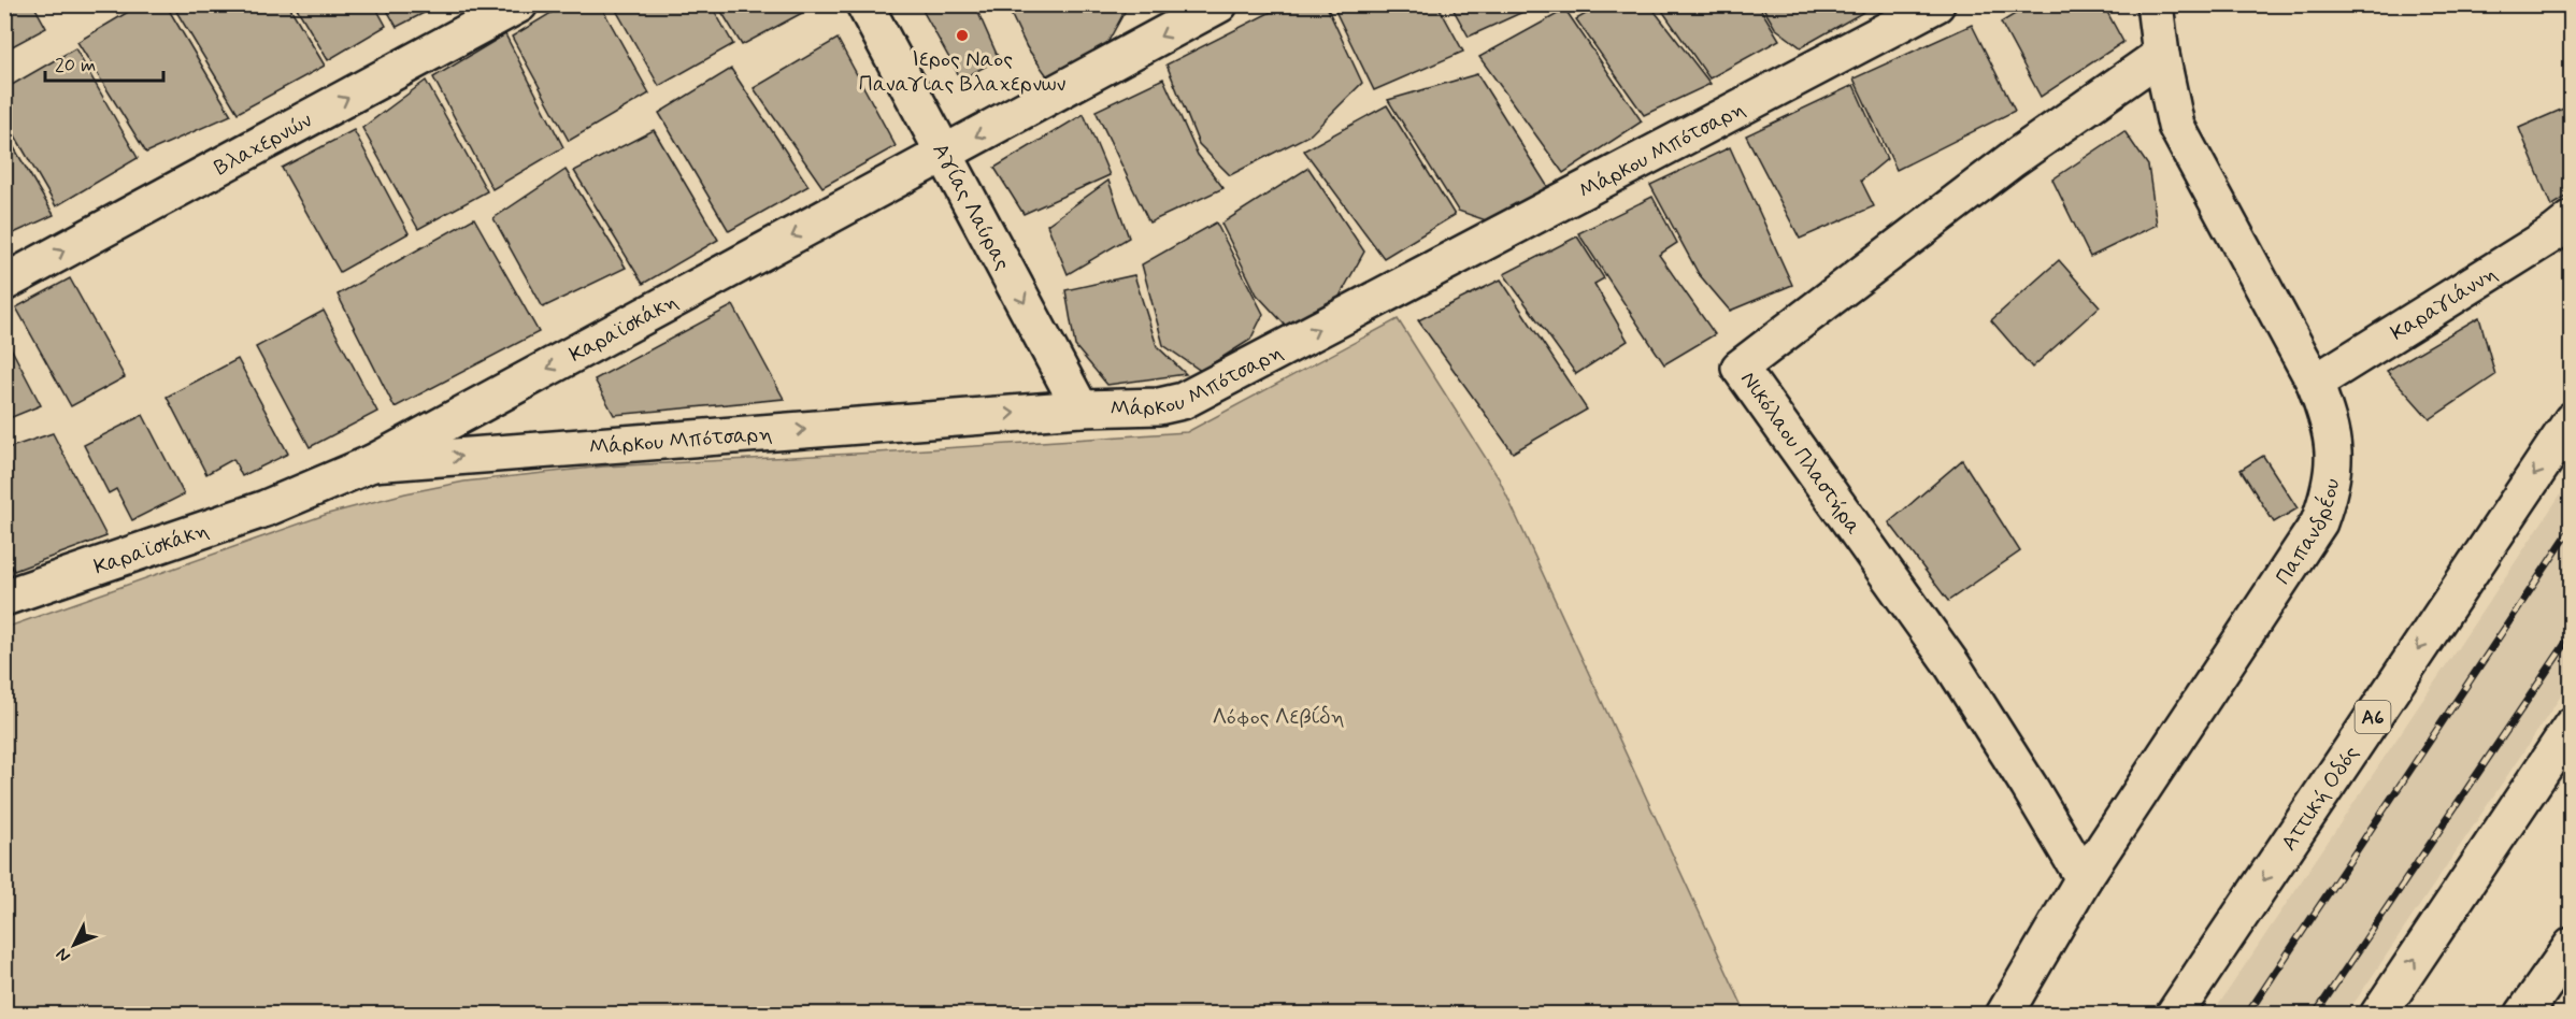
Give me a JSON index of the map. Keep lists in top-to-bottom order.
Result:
{
  "streets": {
    "main road": [
      "Βλαχερνών",
      "Μάρκου Μπότσαρη",
      "Αγίας Λαύρας",
      "Καραγιάννη",
      "Καραϊσκάκη",
      "Νικόλαου Πλαστήρα",
      "Παπανδρέου",
      "Α6",
      "Αττική Οδός"
    ]
  },
  "crossings": [
    ["Μάρκου Μπότσαρη", "Αγίας Λαύρας"],
    ["Μάρκου Μπότσαρη", "Καραϊσκάκη"],
    ["Αγίας Λαύρας", "Καραϊσκάκη"],
    ["Καραγιάννη", "Παπανδρέου"],
    ["Νικόλαου Πλαστήρα", "Παπανδρέου"]
  ],
  "one_way": [
    "Βλαχερνών",
    "Μάρκου Μπότσαρη",
    "Αγίας Λαύρας",
    "Καραϊσκάκη"
  ],
  "parks": ["Λόφος Λεβίδη"],
  "places": ["Ιερος Ναος Παναγιας Βλαχερνων"],
  "scale_bar": "20 m",
  "north": "bottom left"
}
